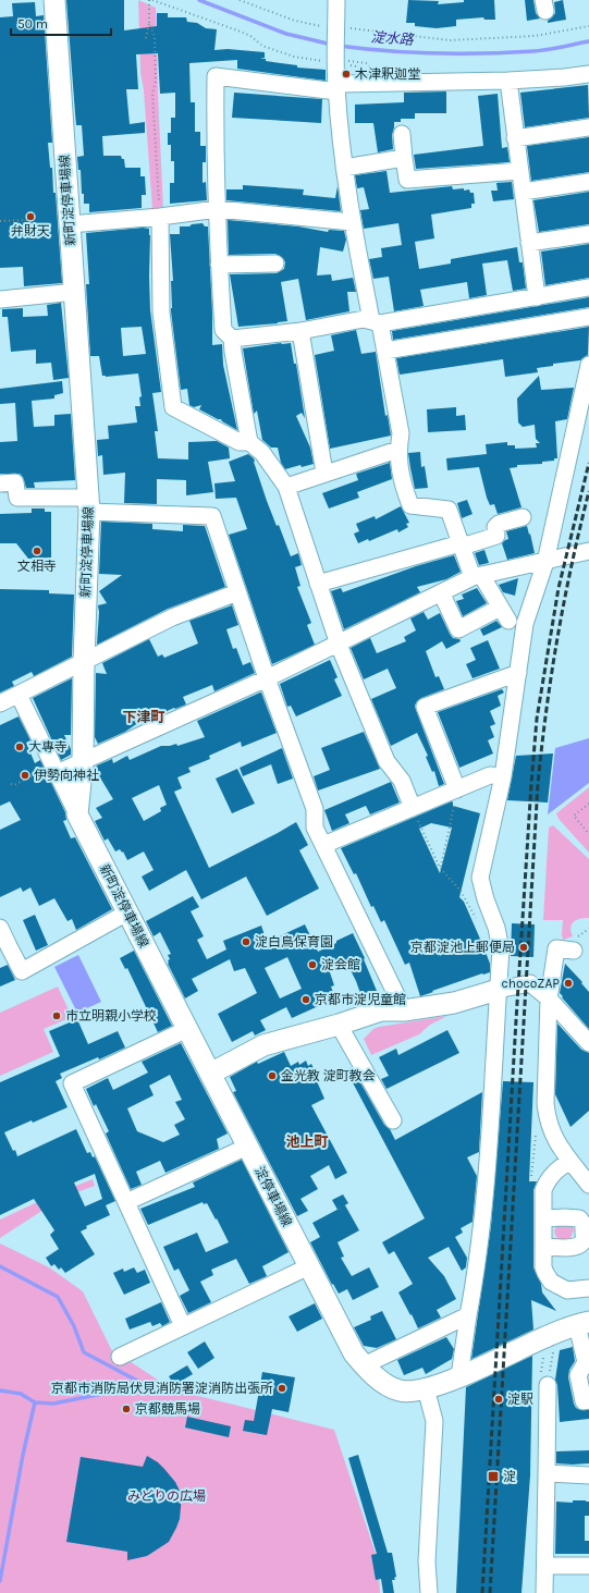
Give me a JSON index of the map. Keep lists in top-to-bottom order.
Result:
{
  "streets": {
    "main road": ["新町淀停車場線", "淀停車場線"]
  },
  "crossings": [
    ["新町淀停車場線", "淀停車場線"]
  ],
  "districts": ["下津町", "池上町"],
  "water": ["淀水路"],
  "parks": ["みどりの広場"],
  "places": {
    "other": [
      "木津釈迦堂",
      "弁財天",
      "文相寺",
      "大專寺",
      "伊勢向神社",
      "淀白鳥保育園",
      "京都淀池上郵便局",
      "淀会館",
      "chocoZAP",
      "京都市淀児童館",
      "市立明親小学校",
      "金光教 淀町教会",
      "京都市消防局伏見消防署淀消防出張所",
      "淀駅",
      "京都競馬場"
    ],
    "transit": ["淀"]
  },
  "scale_bar": "50 m"
}
